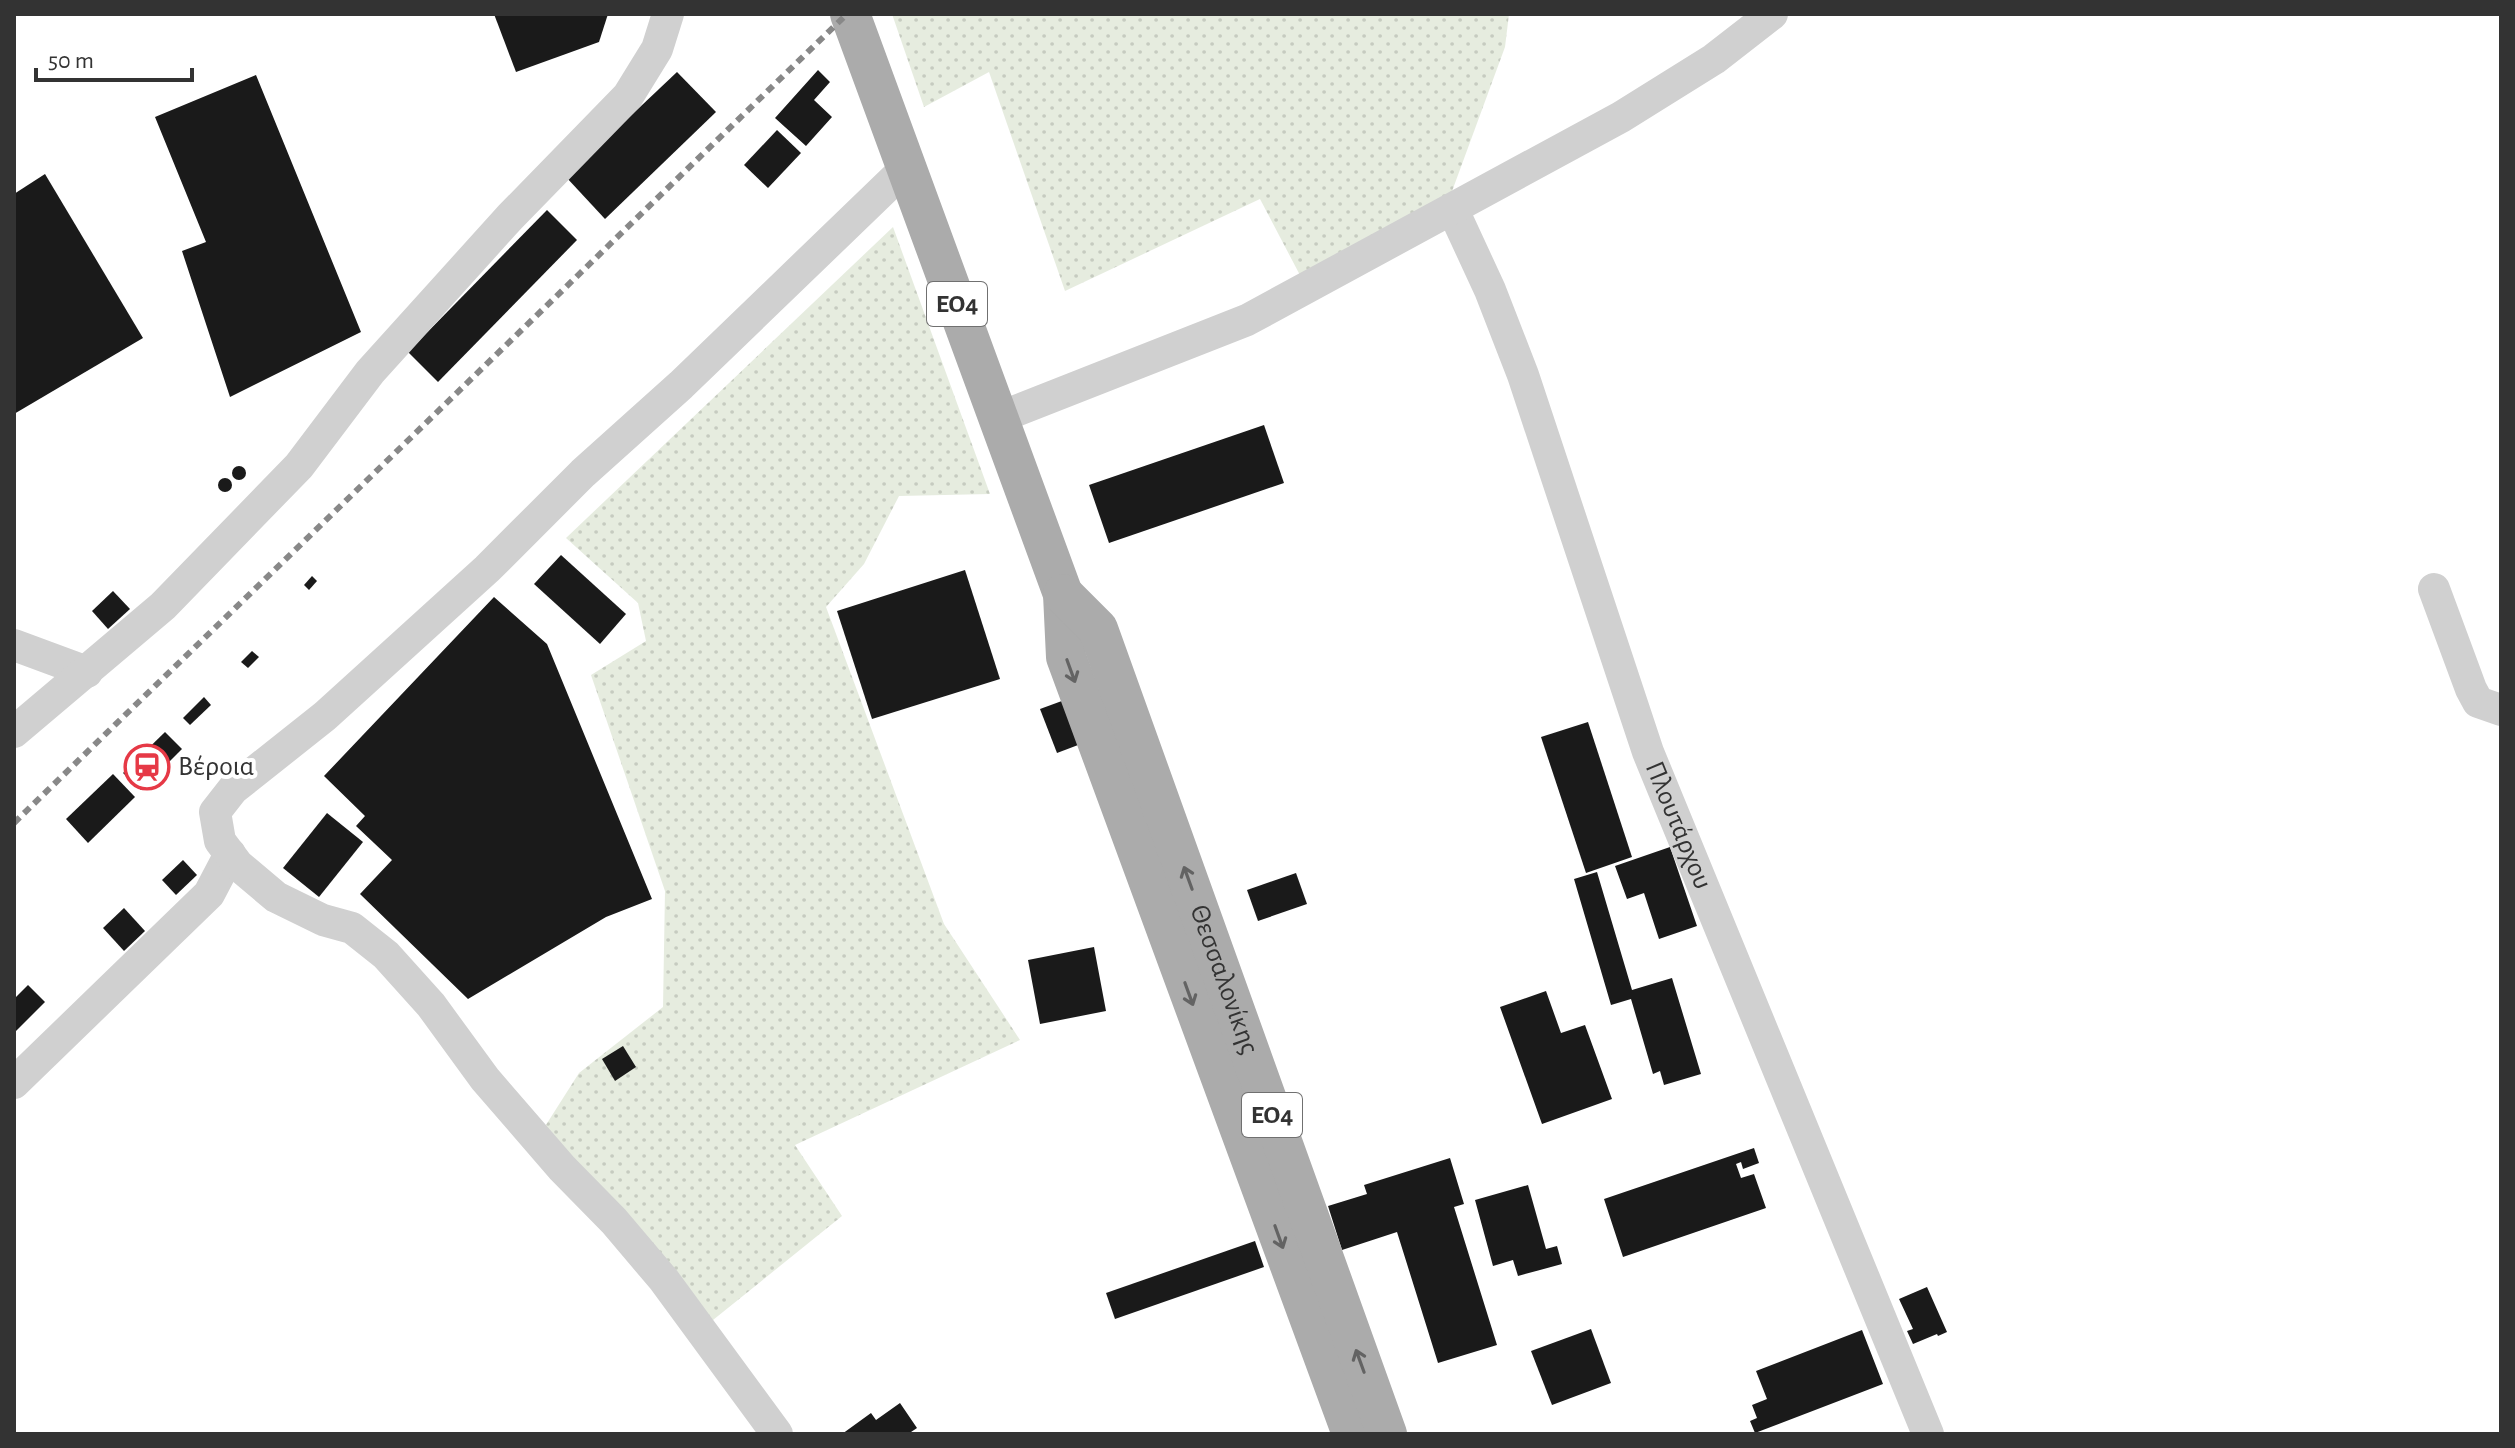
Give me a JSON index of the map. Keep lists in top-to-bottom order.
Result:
{
  "streets": {
    "main road": ["ΕΟ4", "Θεσσαλονίκης"],
    "street": ["Πλουτάρχου"]
  },
  "crossings": [
    ["ΕΟ4", "Θεσσαλονίκης"]
  ],
  "places": {
    "station": ["Βέροια"]
  },
  "scale_bar": "50 m"
}
